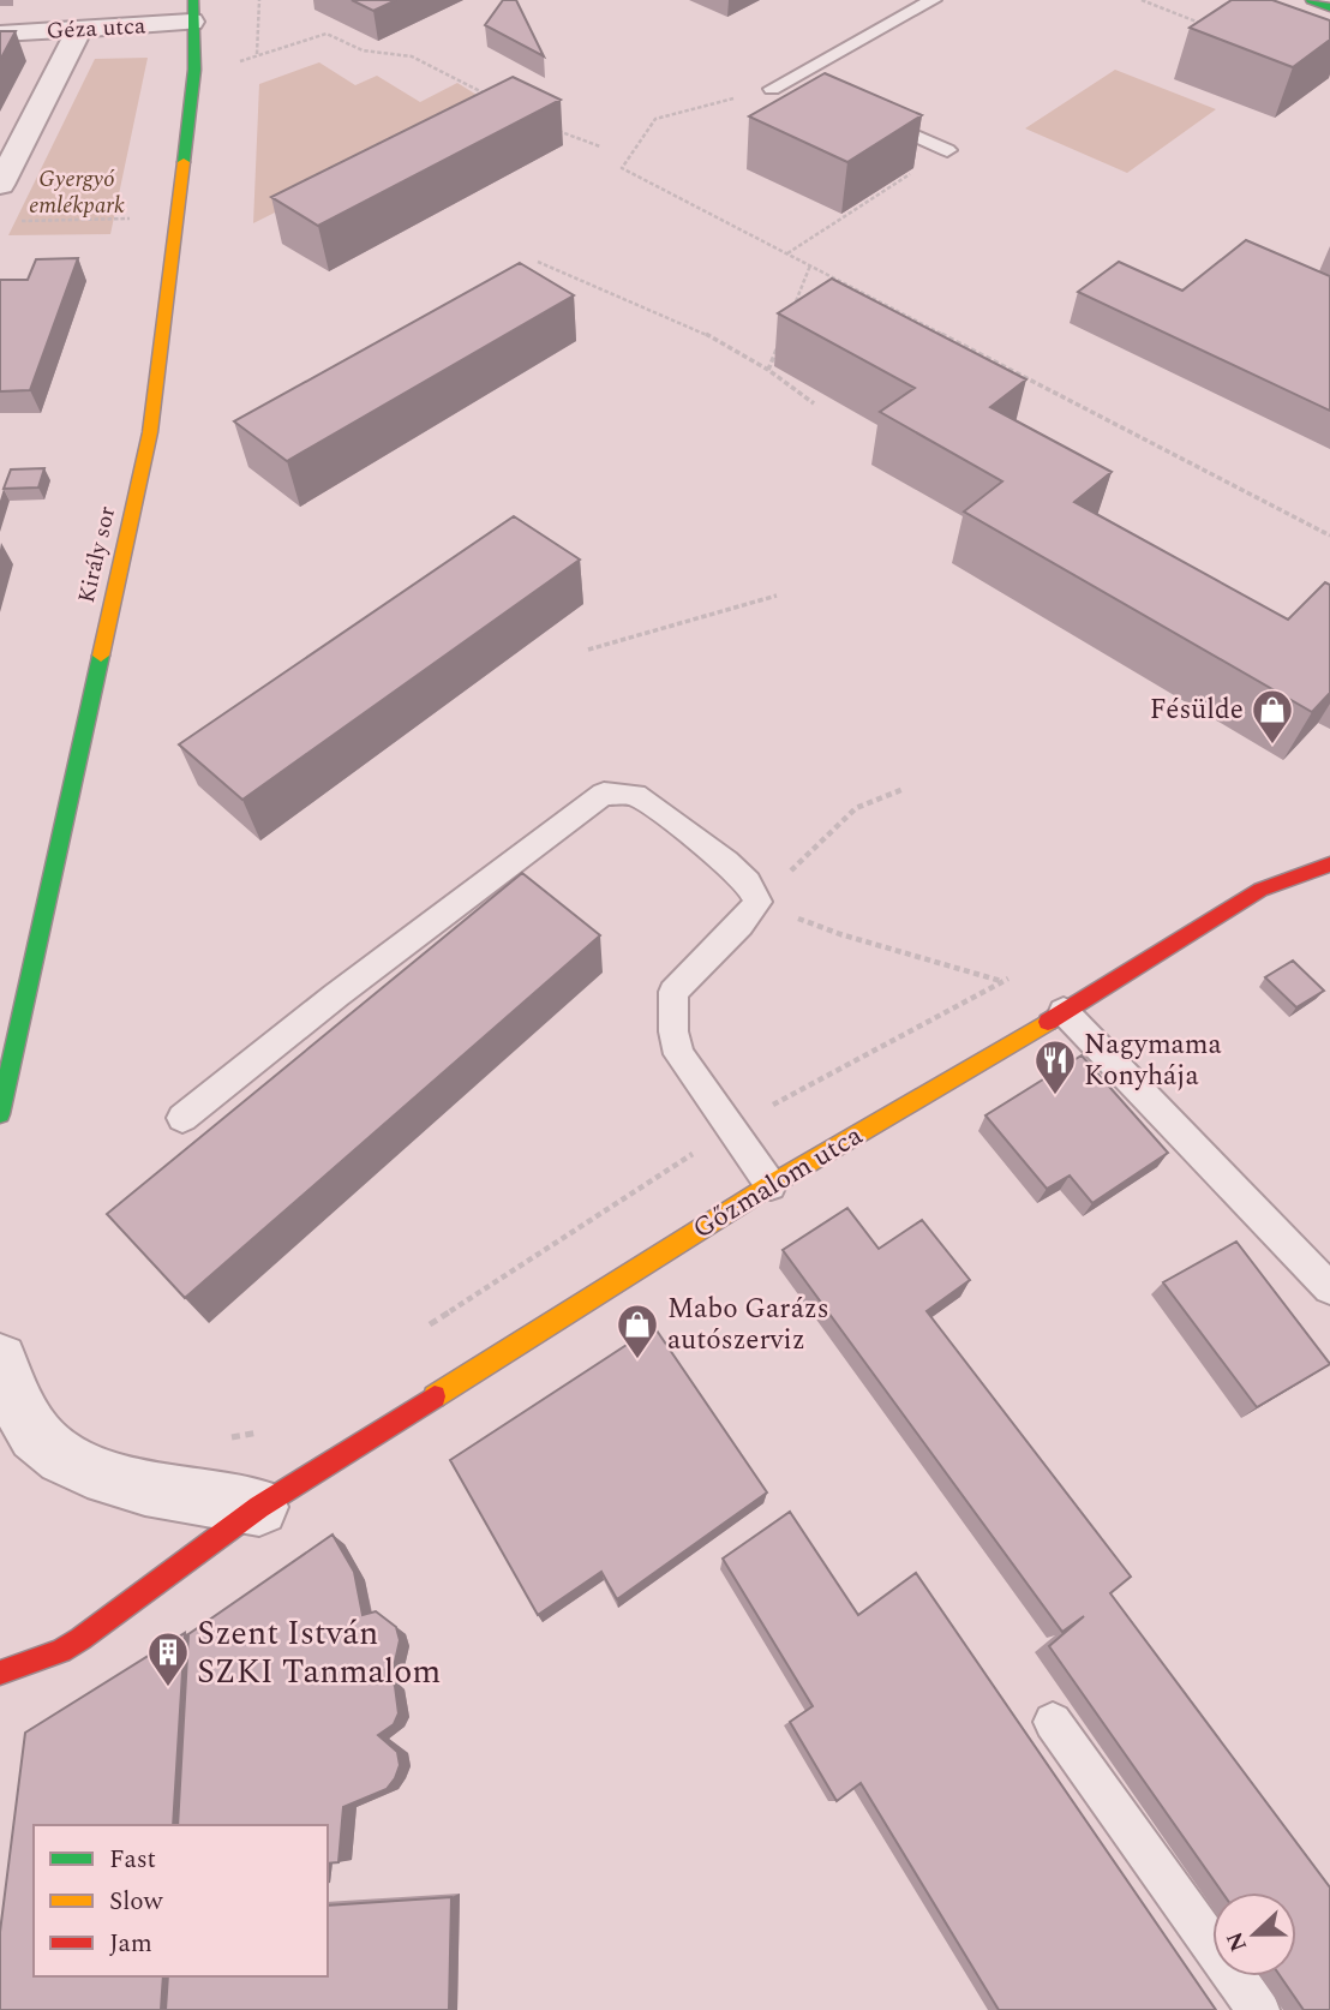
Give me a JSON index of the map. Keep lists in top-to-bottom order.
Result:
{
  "streets": {
    "street": ["Géza utca", "Király sor", "Gőzmalom utca"]
  },
  "crossings": [
    ["Géza utca", "Király sor"]
  ],
  "parks": ["Gyergyó emlékpark"],
  "places": {
    "shop": ["Fésülde", "Mabo Garázs autószerviz"],
    "restaurant": ["Nagymama Konyhája"],
    "building": ["Szent István SZKI Tanmalom"]
  },
  "legend": ["Fast", "Slow", "Jam"],
  "north": "left"
}
